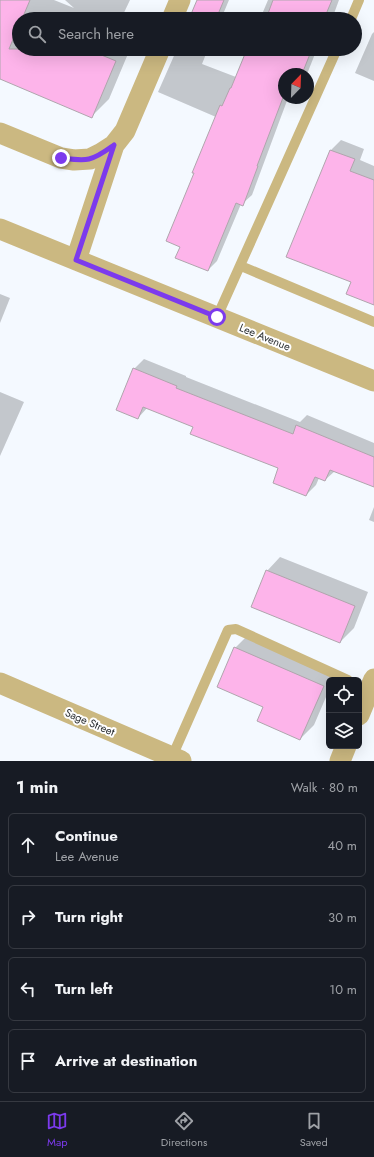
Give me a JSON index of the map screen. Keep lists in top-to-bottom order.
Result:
{
  "streets": {
    "street": ["Lee Avenue", "Sage Street"]
  },
  "north": "top right",
  "page": {
    "search": "Search here",
    "heading": ["1 min", "Walk · 80 m"],
    "list": [
      ["Continue", "Lee Avenue", "40 m"],
      ["Turn right", "30 m"],
      ["Turn left", "10 m"],
      "Arrive at destination"
    ],
    "nav": ["Map", "Directions", "Saved"]
  }
}
